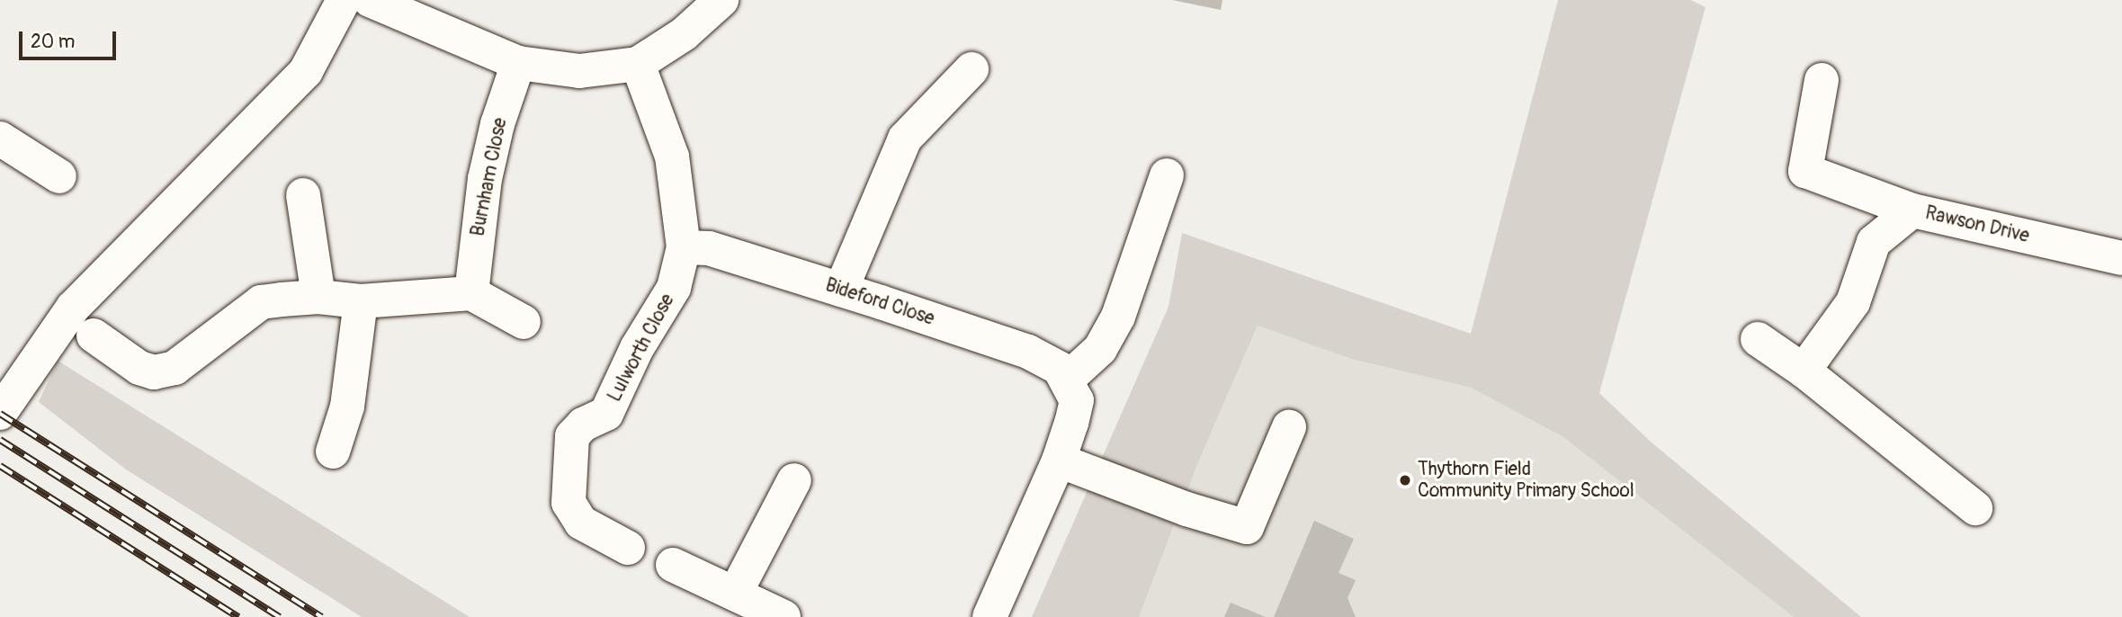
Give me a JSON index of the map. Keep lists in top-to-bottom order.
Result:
{
  "streets": {
    "street": [
      "Burnham Close",
      "Rawson Drive",
      "Bideford Close",
      "Lulworth Close"
    ]
  },
  "crossings": [
    ["Bideford Close", "Lulworth Close"]
  ],
  "places": ["Thythorn Field Community Primary School"],
  "scale_bar": "20 m"
}
